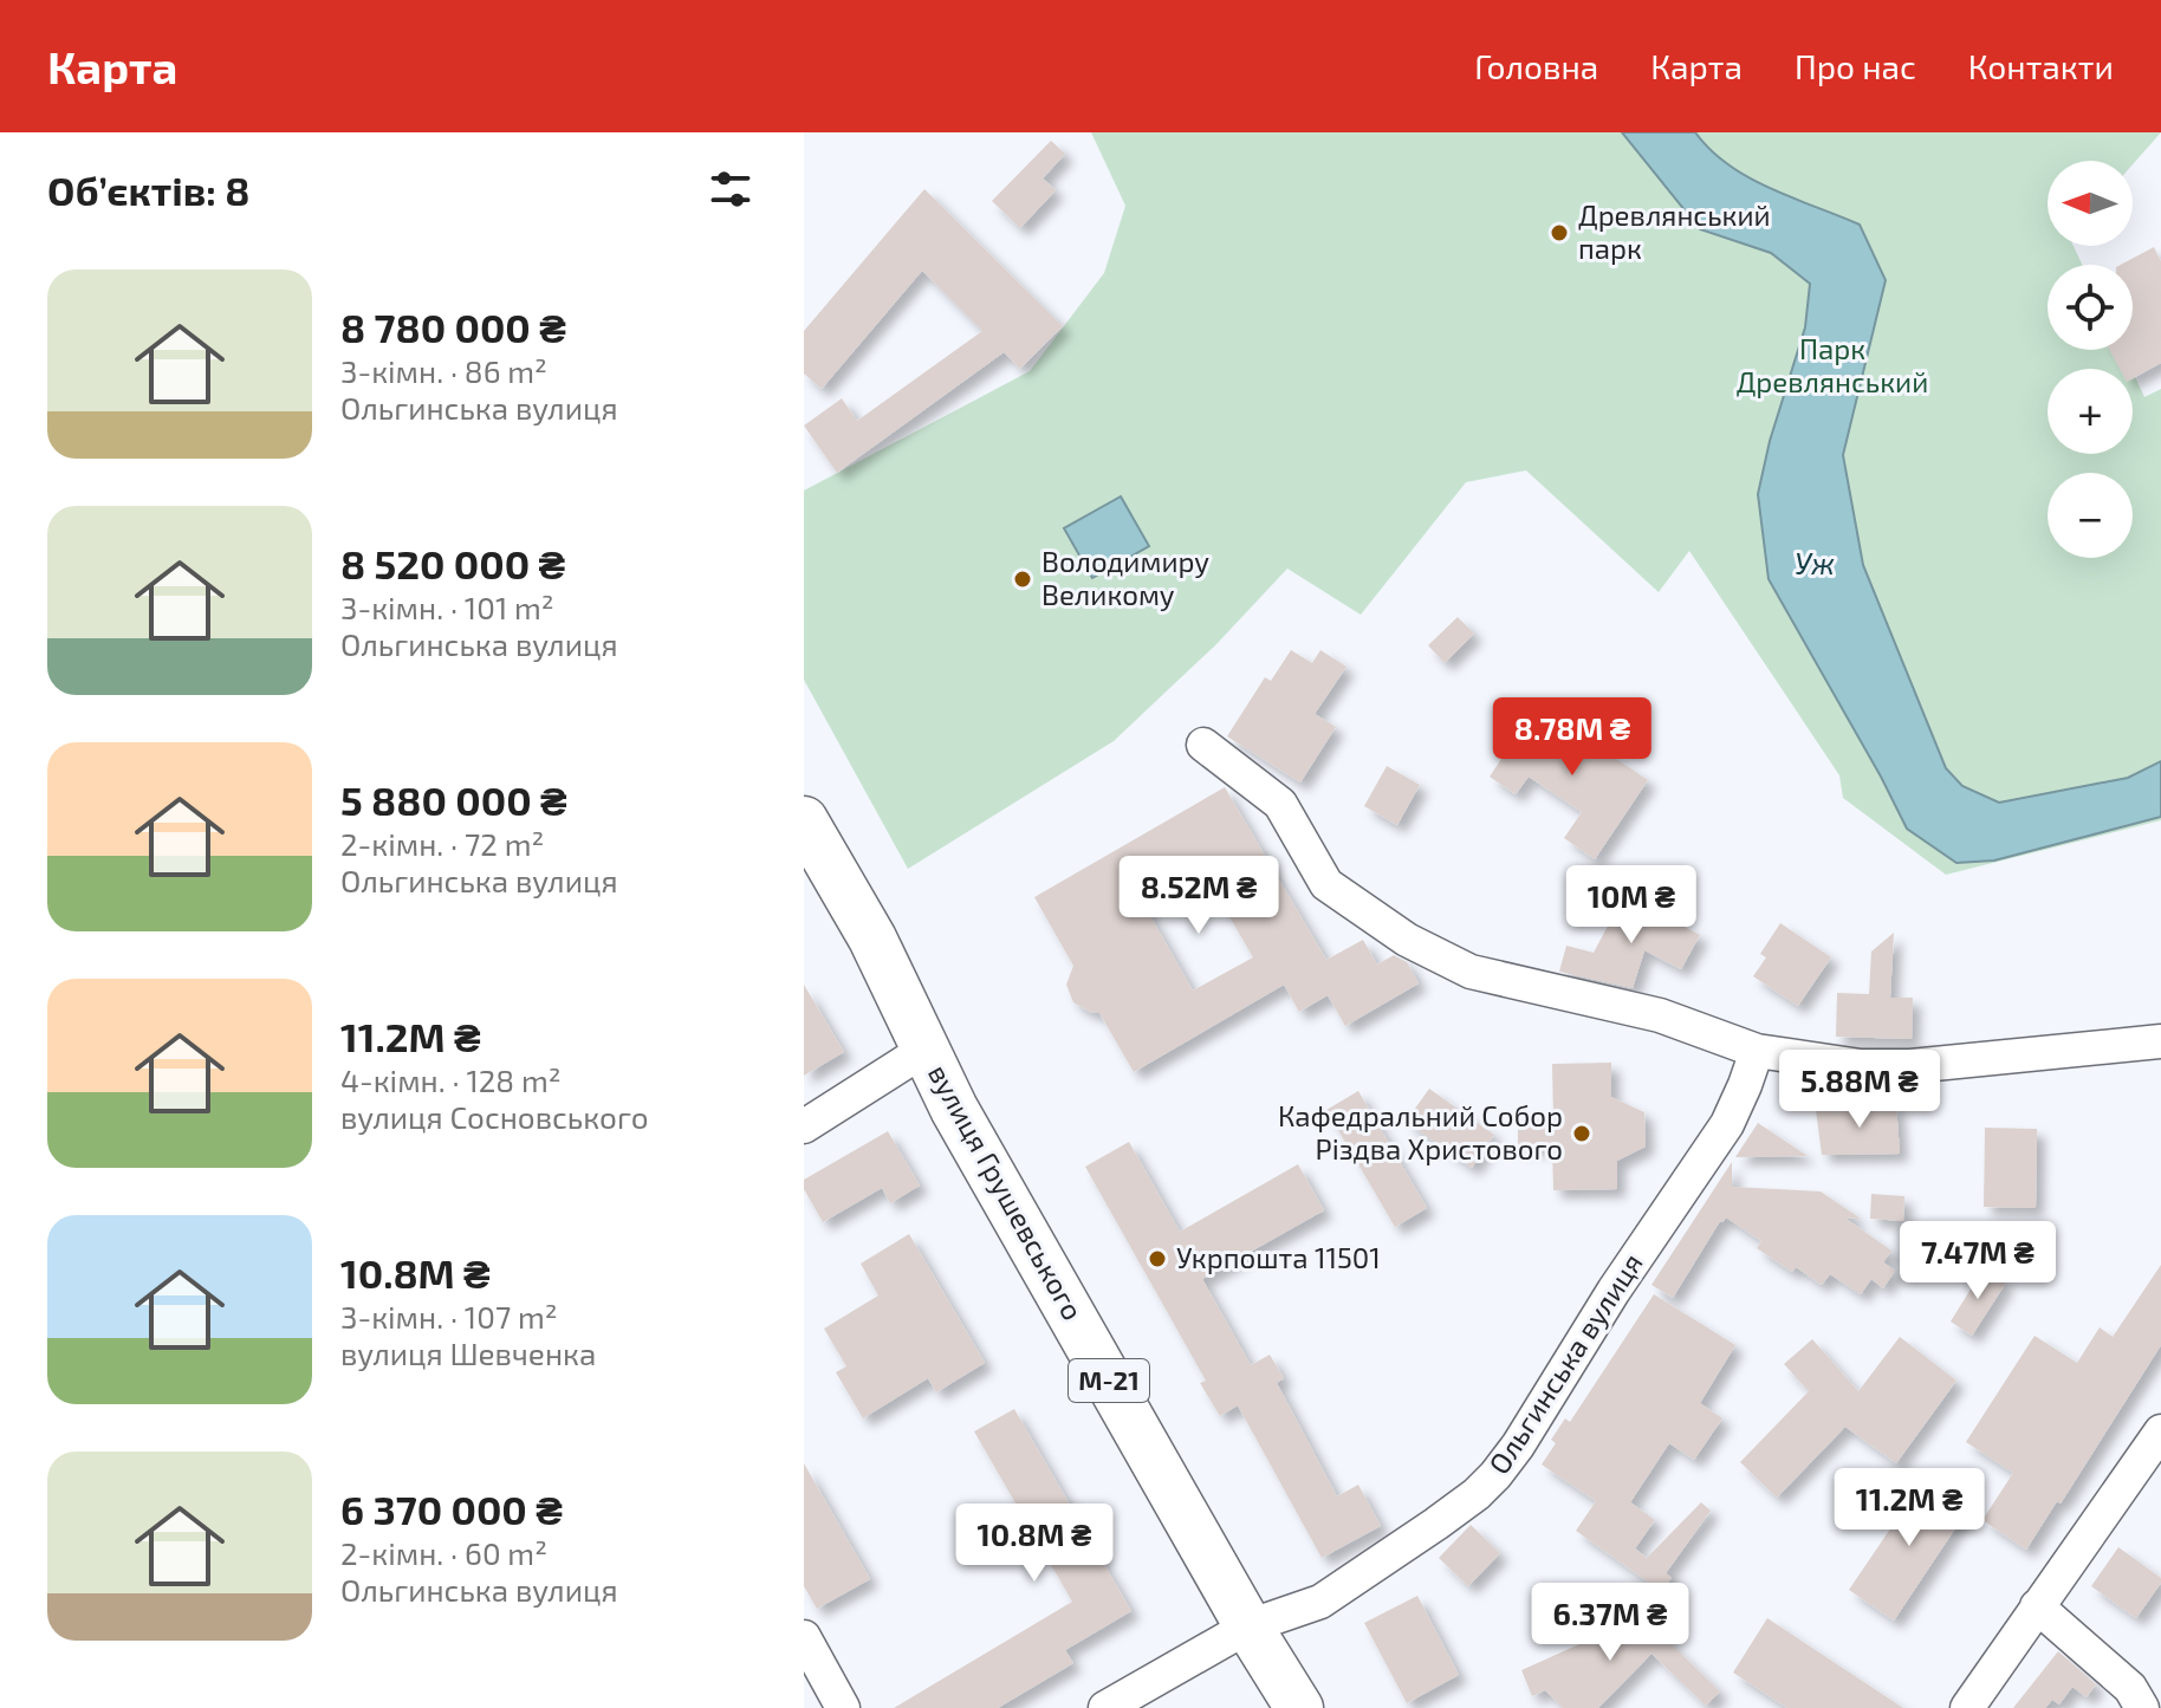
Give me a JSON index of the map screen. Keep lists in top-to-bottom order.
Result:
{
  "streets": {
    "highway": ["вулиця Грушевського", "М-21"],
    "street": ["Ольгинська вулиця"]
  },
  "crossings": [
    ["вулиця Грушевського", "Ольгинська вулиця"]
  ],
  "water": ["Уж"],
  "parks": ["Парк Древлянський"],
  "places": [
    "Древлянський парк",
    "Володимиру Великому",
    "Кафедральний Собор Різдва Христового",
    "Укрпошта 11501"
  ],
  "north": "left",
  "page": {
    "header": "Карта",
    "nav": [
      "Головна",
      "Карта",
      "Про нас",
      "Контакти"
    ],
    "heading": "Об’єктів: 8",
    "map_buttons": ["+", "−"],
    "list": [
      {
        "name": "8 780 000 ₴",
        "note": "3-кімн. · 86 m² · Ольгинська вулиця"
      },
      {
        "name": "8 520 000 ₴",
        "note": "3-кімн. · 101 m² · Ольгинська вулиця"
      },
      {
        "name": "5 880 000 ₴",
        "note": "2-кімн. · 72 m² · Ольгинська вулиця"
      },
      {
        "name": "11.2M ₴",
        "note": "4-кімн. · 128 m² · вулиця Сосновського"
      },
      {
        "name": "10.8M ₴",
        "note": "3-кімн. · 107 m² · вулиця Шевченка"
      },
      {
        "name": "6 370 000 ₴",
        "note": "2-кімн. · 60 m² · Ольгинська вулиця"
      }
    ],
    "price": [
      "8.78M ₴",
      "8.52M ₴",
      "10M ₴",
      "5.88M ₴",
      "7.47M ₴",
      "11.2M ₴",
      "10.8M ₴",
      "6.37M ₴"
    ]
  }
}
